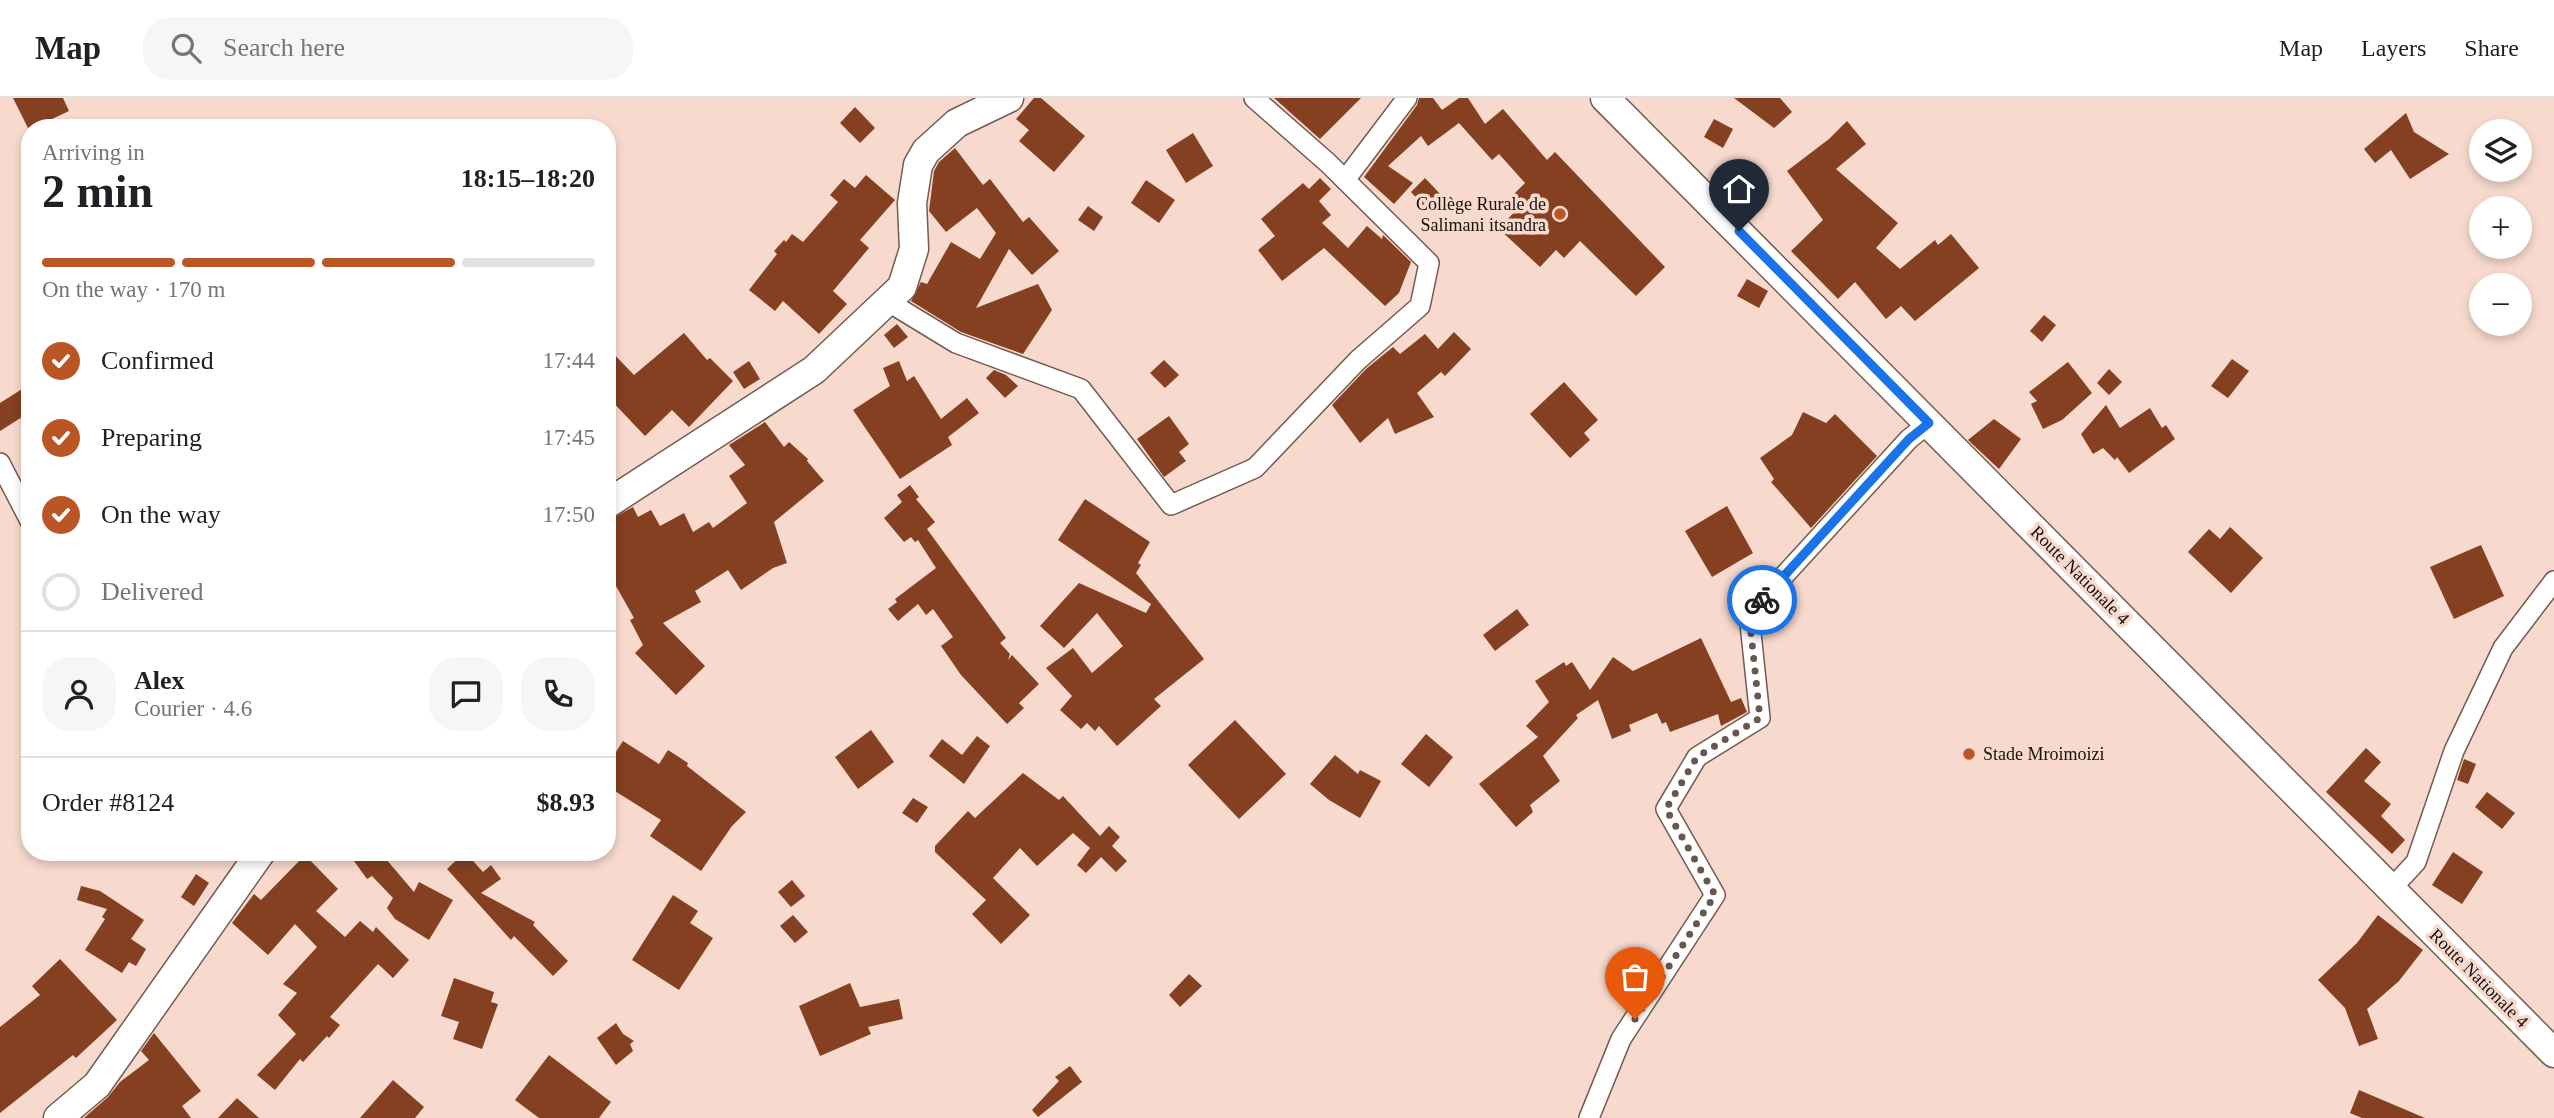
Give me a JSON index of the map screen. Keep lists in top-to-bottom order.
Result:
{
  "streets": {
    "main road": ["Route Nationale 4"]
  },
  "places": ["Collège Rurale de Salimani itsandra", "Stade Mroimoizi"],
  "page": {
    "header": "Map",
    "search": "Search here",
    "nav": ["Map", "Layers", "Share"],
    "map_buttons": ["+", "−"],
    "heading": ["2 min", "Arriving in", "18:15–18:20"],
    "panel": [
      "Alex",
      "Courier · 4.6",
      "Order #8124",
      "$8.93"
    ],
    "bar": "On the way · 170 m",
    "list": [
      ["Confirmed", "17:44"],
      ["Preparing", "17:45"],
      ["On the way", "17:50"],
      "Delivered"
    ]
  }
}
